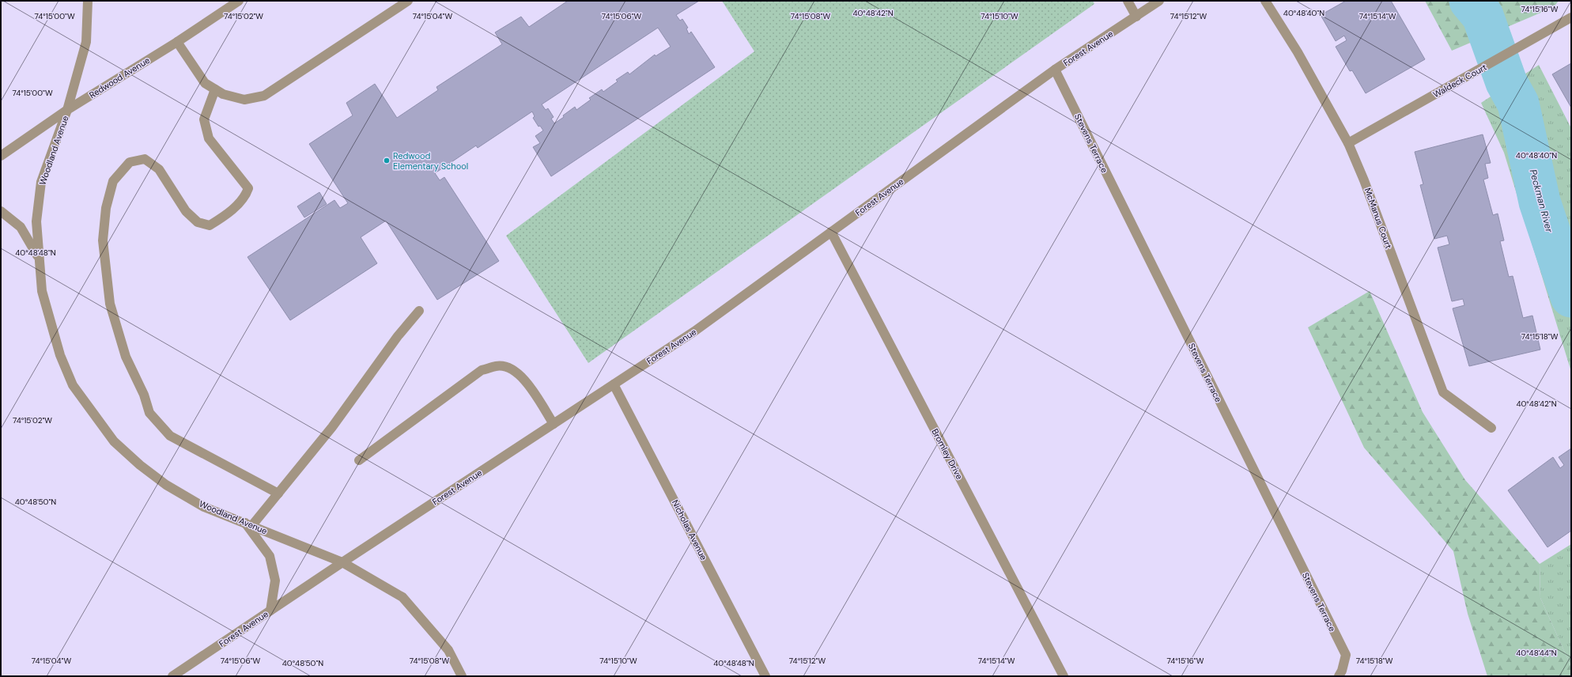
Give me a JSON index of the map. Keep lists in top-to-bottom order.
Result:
{
  "streets": {
    "street": [
      "Forest Avenue",
      "Redwood Avenue",
      "Waldeck Court",
      "Stevens Terrace",
      "Woodland Avenue",
      "McManus Court",
      "Bromley Drive",
      "Nicholas Avenue"
    ]
  },
  "crossings": [
    ["Forest Avenue", "Stevens Terrace"],
    ["Forest Avenue", "Woodland Avenue"],
    ["Forest Avenue", "Bromley Drive"],
    ["Forest Avenue", "Nicholas Avenue"],
    ["Redwood Avenue", "Woodland Avenue"],
    ["Waldeck Court", "McManus Court"]
  ],
  "water": ["Peckman River"],
  "places": ["Redwood Elementary School"],
  "coordinates": [
    "74°15'16\"W",
    "40°48'42\"N",
    "40°48'40\"N",
    "74°15'00\"W",
    "74°15'02\"W",
    "74°15'04\"W",
    "74°15'06\"W",
    "74°15'08\"W",
    "74°15'10\"W",
    "74°15'14\"W",
    "74°15'12\"W",
    "40°48'48\"N",
    "74°15'18\"W",
    "40°48'50\"N",
    "40°48'44\"N"
  ]
}
